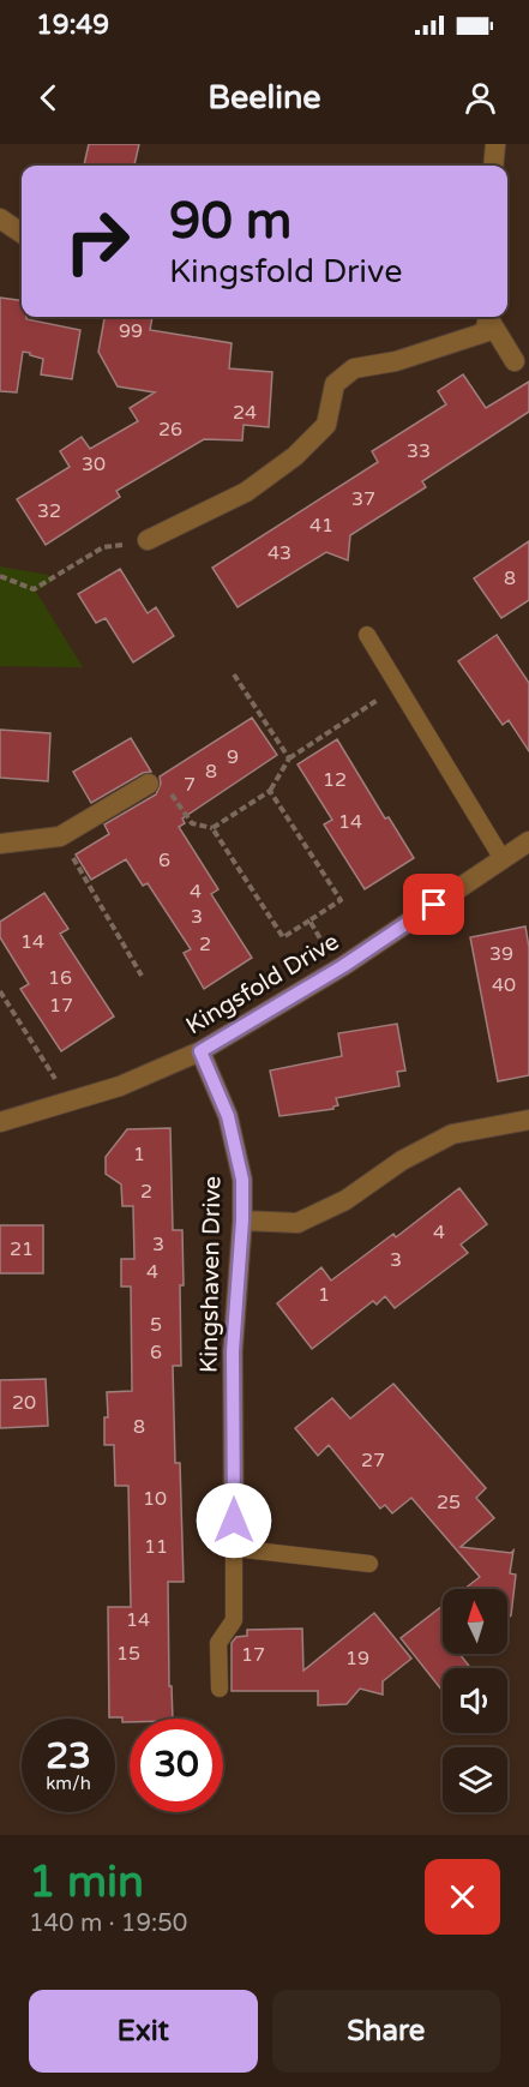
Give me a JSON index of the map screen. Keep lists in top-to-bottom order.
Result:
{
  "streets": {
    "street": ["Kingsfold Drive", "Kingshaven Drive"]
  },
  "crossings": [
    ["Kingsfold Drive", "Kingshaven Drive"]
  ],
  "house_numbers": [
    "99",
    "24",
    "26",
    "33",
    "30",
    "37",
    "32",
    "41",
    "43",
    "8",
    "9",
    "8",
    "12",
    "7",
    "14",
    "6",
    "4",
    "3",
    "14",
    "2",
    "39",
    "16",
    "40",
    "17",
    "1",
    "2",
    "4",
    "3",
    "21",
    "3",
    "4",
    "1",
    "5",
    "6",
    "20",
    "8",
    "27",
    "10",
    "25",
    "11",
    "14",
    "15",
    "17",
    "19"
  ],
  "north": "top",
  "page": {
    "status": "19:49",
    "header": "Beeline",
    "turn": ["90 m", "Kingsfold Drive"],
    "speed": "23 km/h",
    "limit": "30",
    "heading": ["1 min", "140 m · 19:50"],
    "buttons": ["Exit", "Share"]
  }
}
